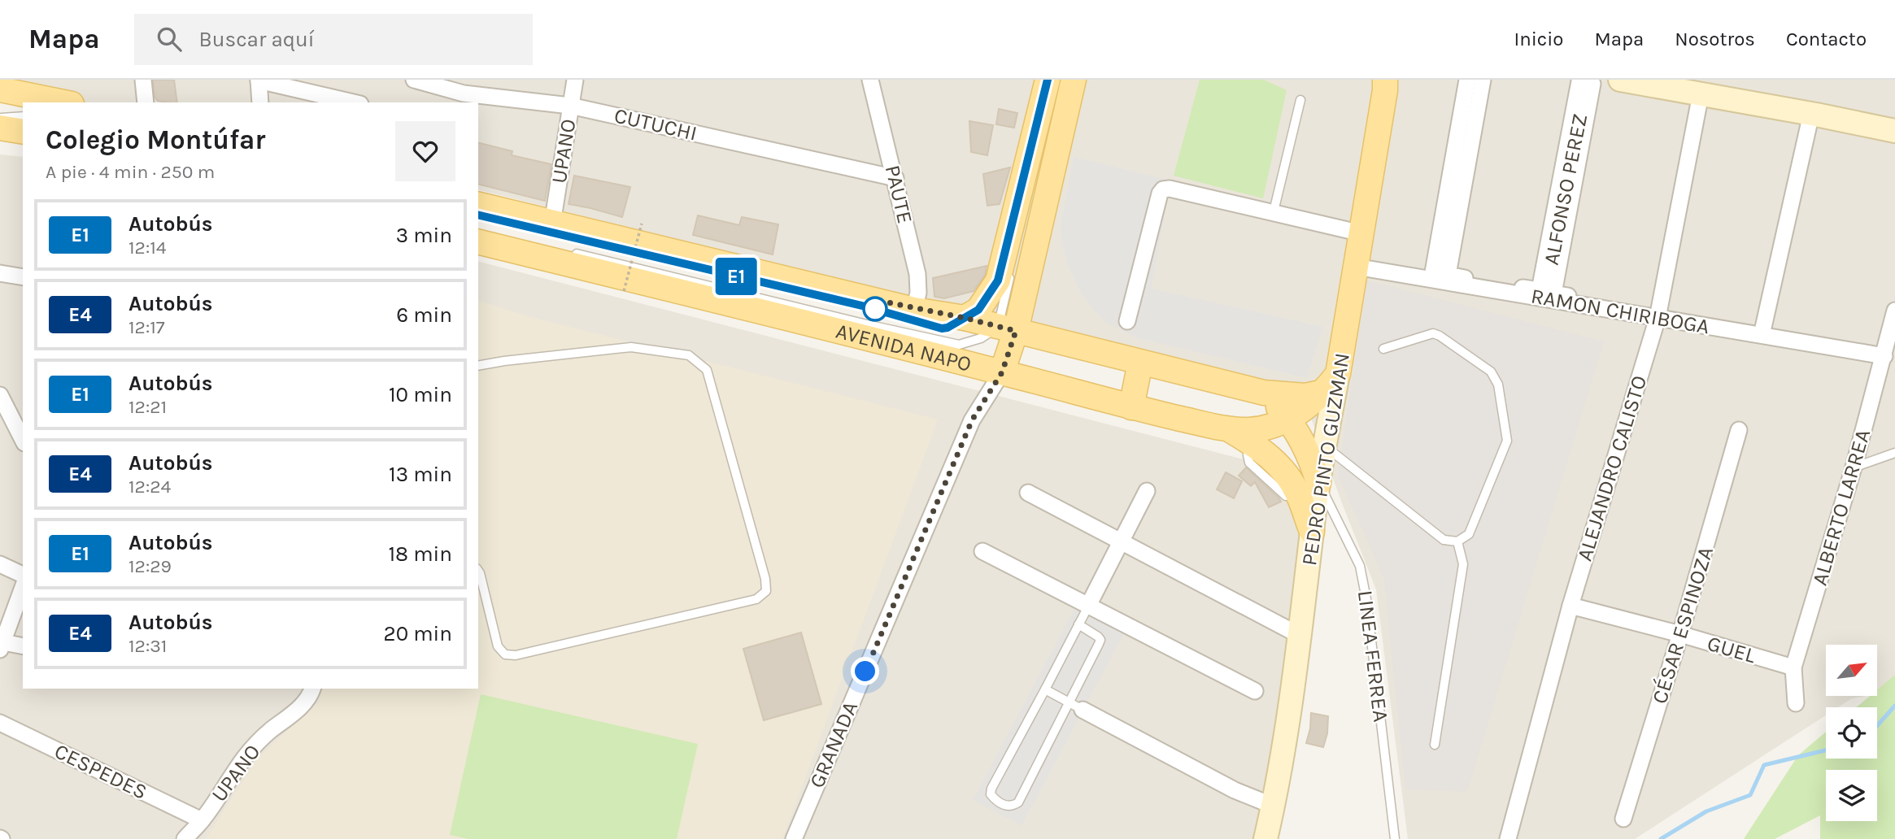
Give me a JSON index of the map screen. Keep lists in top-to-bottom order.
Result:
{
  "streets": {
    "main road": ["AVENIDA NAPO", "PEDRO PINTO GUZMAN"],
    "street": [
      "CUTUCHI",
      "UPANO",
      "ALFONSO PEREZ",
      "PAUTE",
      "RAMON CHIRIBOGA",
      "ALEJANDRO CALISTO",
      "ALBERTO LARREA",
      "CÉSAR ESPINOZA",
      "GUEL",
      "GRANADA",
      "CESPEDES"
    ],
    "lane": ["LINEA FERREA"]
  },
  "crossings": [
    ["CUTUCHI", "UPANO"],
    ["CUTUCHI", "PAUTE"],
    ["UPANO", "AVENIDA NAPO"],
    ["UPANO", "CESPEDES"],
    ["ALFONSO PEREZ", "RAMON CHIRIBOGA"],
    ["PAUTE", "AVENIDA NAPO"],
    ["RAMON CHIRIBOGA", "PEDRO PINTO GUZMAN"],
    ["RAMON CHIRIBOGA", "ALEJANDRO CALISTO"],
    ["RAMON CHIRIBOGA", "ALBERTO LARREA"],
    ["AVENIDA NAPO", "PEDRO PINTO GUZMAN"],
    ["AVENIDA NAPO", "GRANADA"],
    ["PEDRO PINTO GUZMAN", "LINEA FERREA"],
    ["ALEJANDRO CALISTO", "GUEL"],
    ["ALBERTO LARREA", "GUEL"],
    ["CÉSAR ESPINOZA", "GUEL"]
  ],
  "lines": ["bus line E1"],
  "north": "top right",
  "page": {
    "header": "Mapa",
    "search": "Buscar aquí",
    "nav": [
      "Inicio",
      "Mapa",
      "Nosotros",
      "Contacto"
    ],
    "on_map": "E1",
    "heading": ["Colegio Montúfar", "A pie · 4 min · 250 m"],
    "list": [
      {
        "mark": "E1",
        "name": "Autobús",
        "note": "12:14",
        "value": "3 min"
      },
      {
        "mark": "E4",
        "name": "Autobús",
        "note": "12:17",
        "value": "6 min"
      },
      {
        "mark": "E1",
        "name": "Autobús",
        "note": "12:21",
        "value": "10 min"
      },
      {
        "mark": "E4",
        "name": "Autobús",
        "note": "12:24",
        "value": "13 min"
      },
      {
        "mark": "E1",
        "name": "Autobús",
        "note": "12:29",
        "value": "18 min"
      },
      {
        "mark": "E4",
        "name": "Autobús",
        "note": "12:31",
        "value": "20 min"
      }
    ]
  }
}
